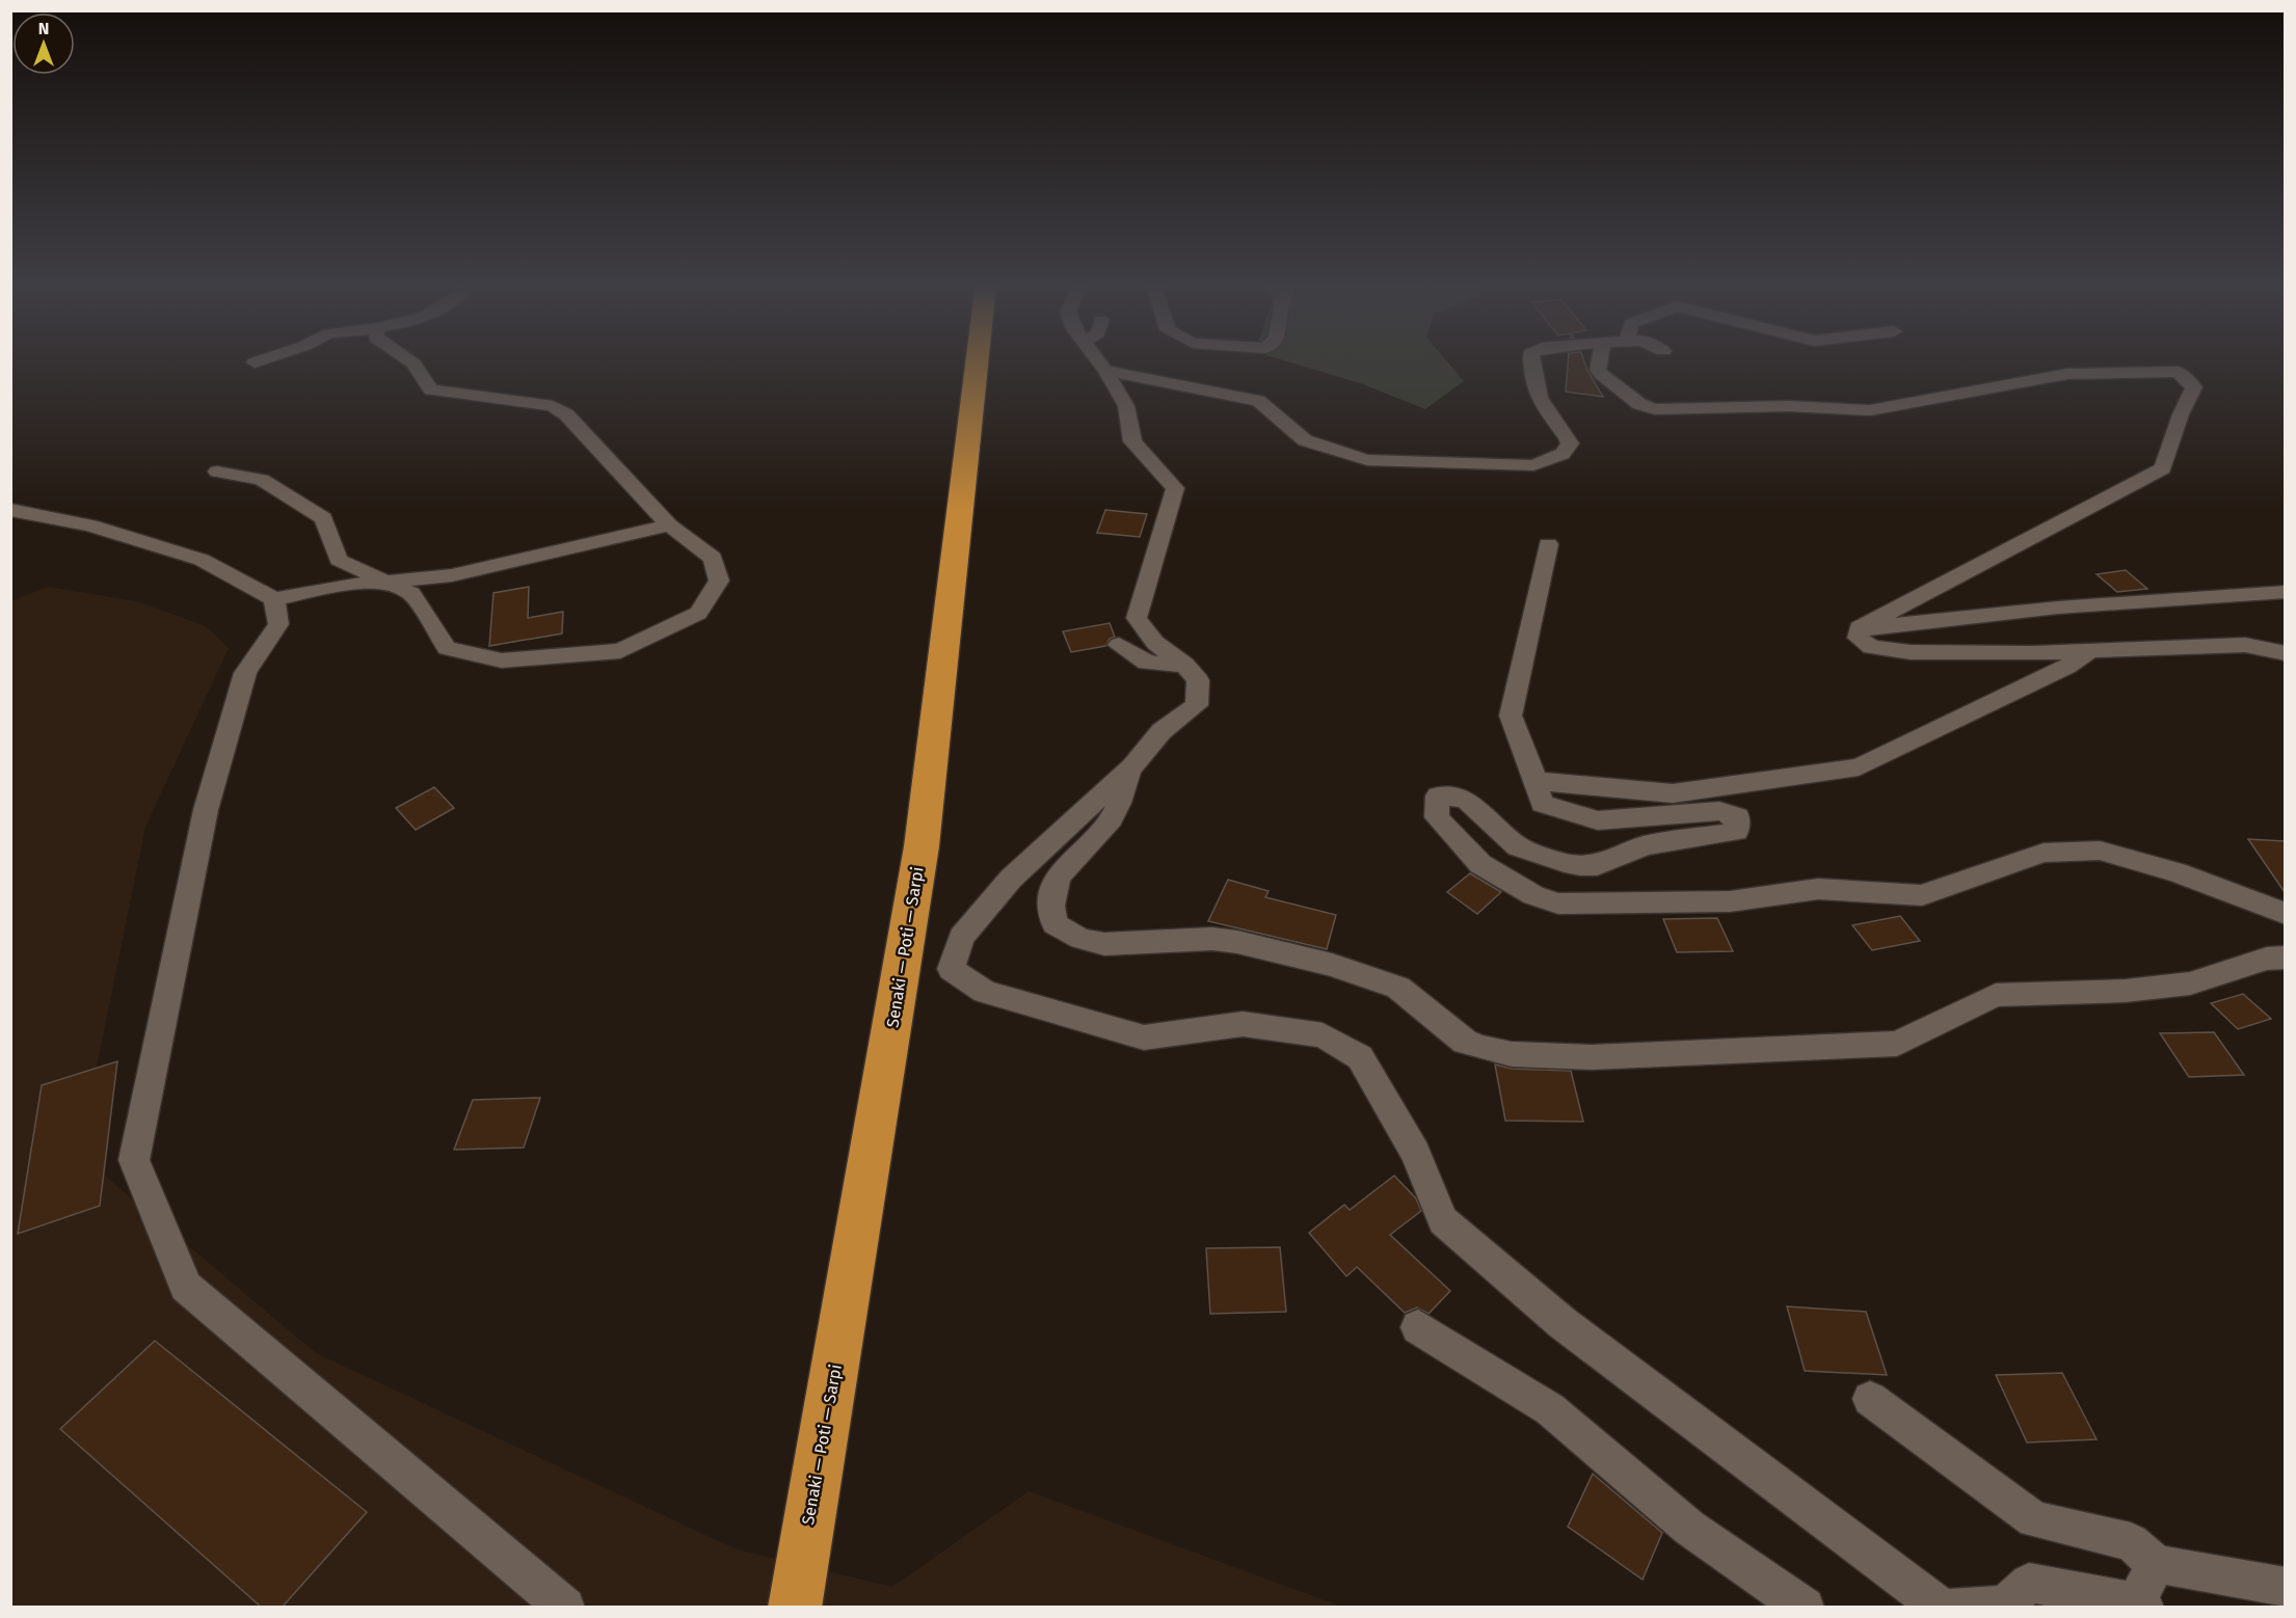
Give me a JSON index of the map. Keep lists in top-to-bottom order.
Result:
{
  "streets": {
    "highway": ["Senaki — Poti — Sarpi"]
  },
  "north": "top"
}
